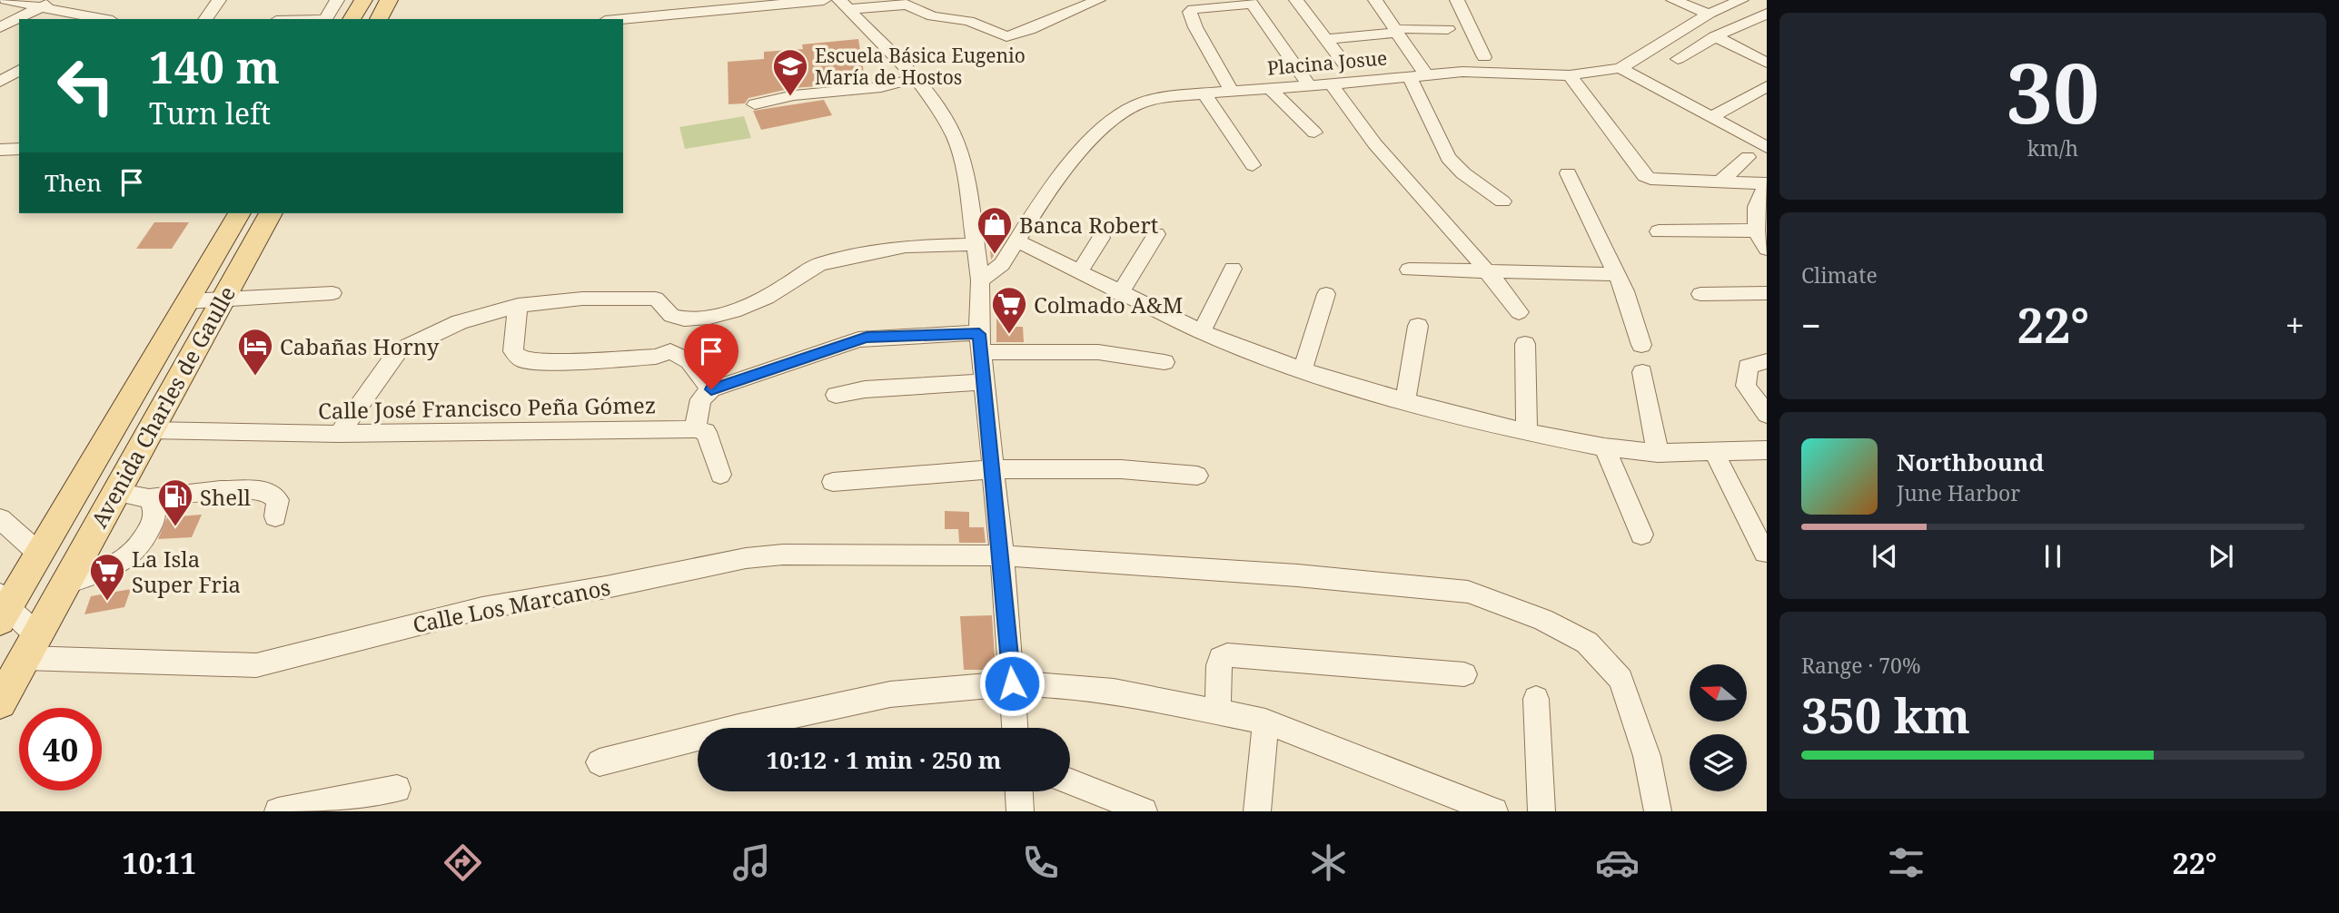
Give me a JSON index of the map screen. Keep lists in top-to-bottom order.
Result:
{
  "streets": {
    "main road": ["Avenida Charles de Gaulle"],
    "street": ["Placina Josue", "Calle José Francisco Peña Gómez", "Calle Los Marcanos"]
  },
  "crossings": [
    ["Avenida Charles de Gaulle", "Calle José Francisco Peña Gómez"],
    ["Avenida Charles de Gaulle", "Calle Los Marcanos"]
  ],
  "places": {
    "school or university": ["Escuela Básica Eugenio María de Hostos"],
    "shop": ["Banca Robert"],
    "supermarket": ["Colmado A&M", "La Isla Super Fria"],
    "hotel": ["Cabañas Horny"],
    "fuel station": ["Shell"]
  },
  "north": "left",
  "page": {
    "tile": [
      ["30", "km/h"],
      "Climate",
      ["Range · 70%", "350 km"]
    ],
    "turn": ["140 m", "Turn left"],
    "then": "Then",
    "heat": ["−", "22°", "+"],
    "song": ["Northbound", "June Harbor"],
    "limit": "40",
    "trip": "10:12 · 1 min · 250 m",
    "tabs": ["10:11", "22°"]
  }
}
